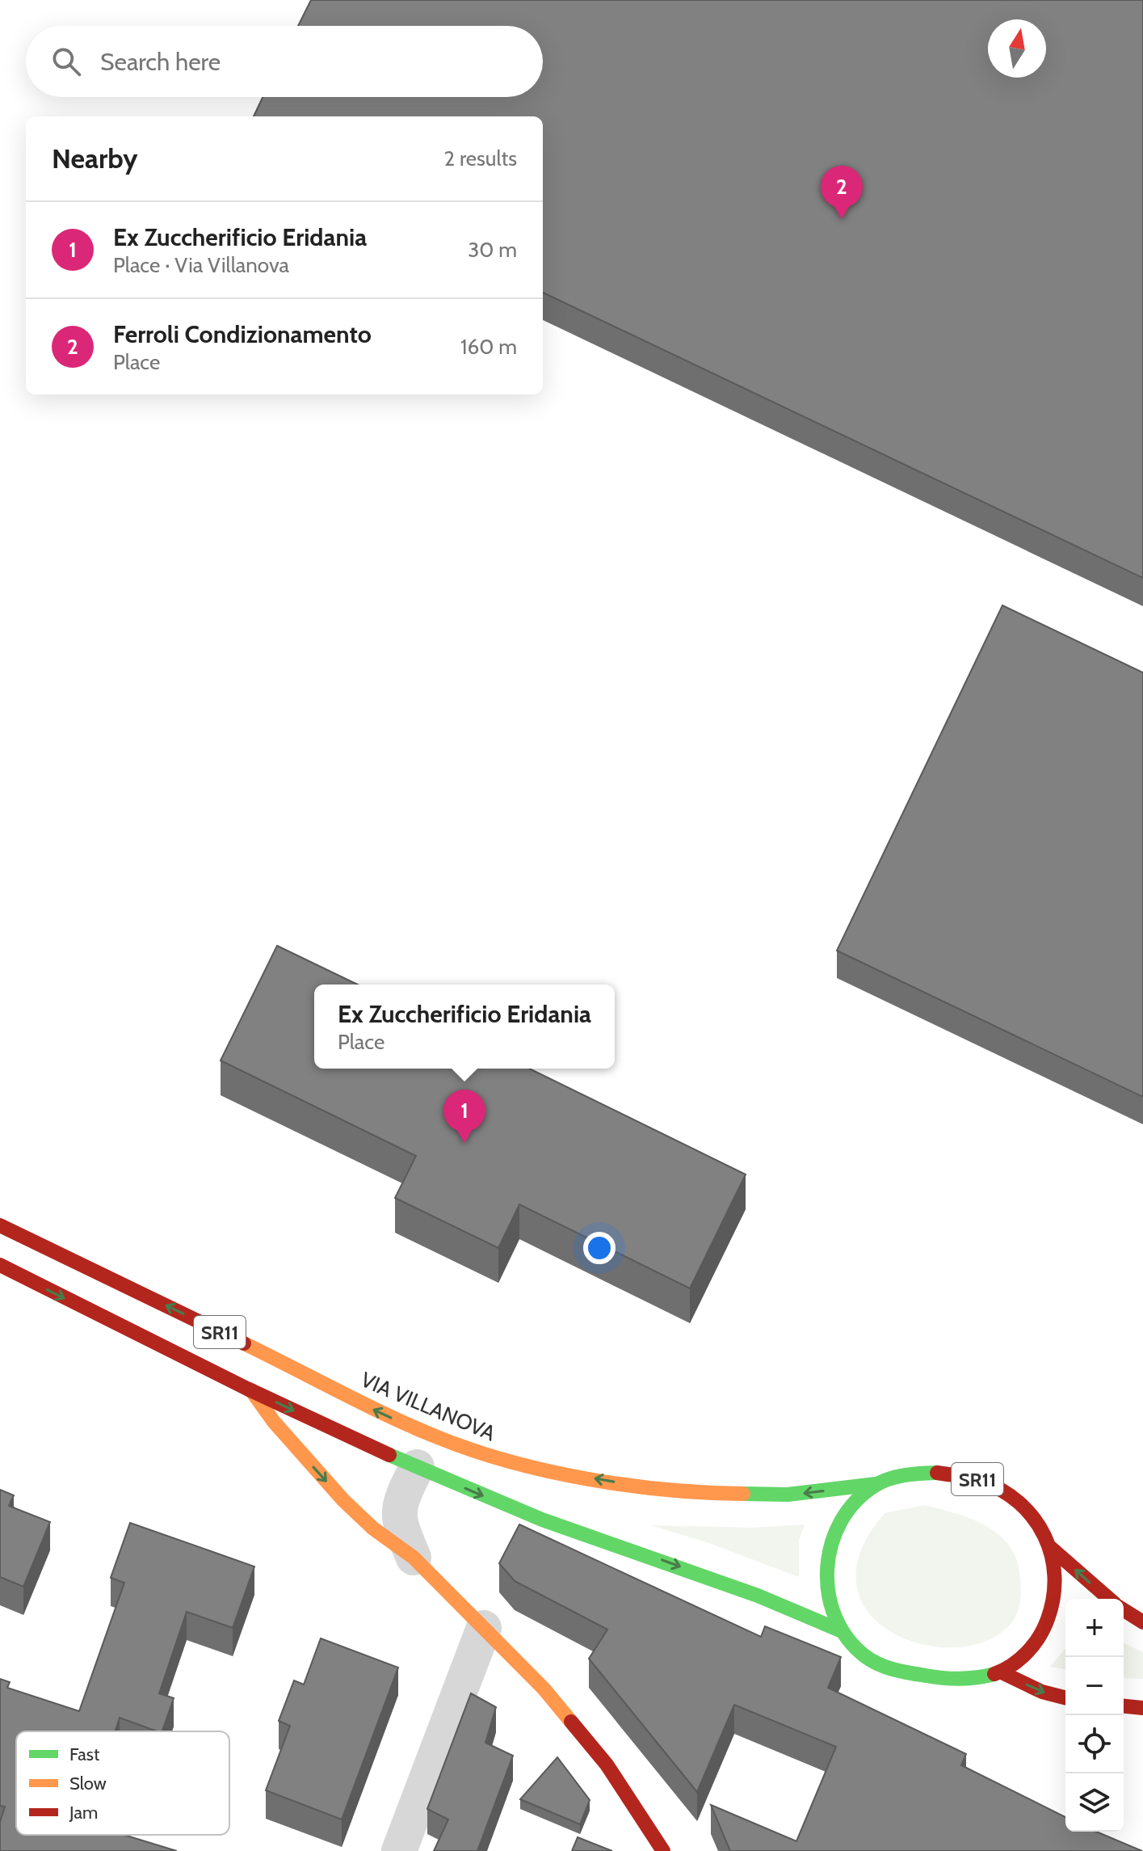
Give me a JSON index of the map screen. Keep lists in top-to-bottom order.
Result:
{
  "streets": {
    "main road": ["SR11", "VIA VILLANOVA"]
  },
  "crossings": [
    ["SR11", "VIA VILLANOVA"]
  ],
  "legend": ["Fast", "Slow", "Jam"],
  "north": "top",
  "page": {
    "search": "Search here",
    "heading": ["Nearby", "2 results"],
    "pins": ["2", "1"],
    "list": [
      {
        "mark": "1",
        "name": "Ex Zuccherificio Eridania",
        "note": "Place · Via Villanova",
        "value": "30 m"
      },
      {
        "mark": "2",
        "name": "Ferroli Condizionamento",
        "note": "Place",
        "value": "160 m"
      }
    ],
    "popup": ["Ex Zuccherificio Eridania", "Place"],
    "map_buttons": ["+", "−"]
  }
}
